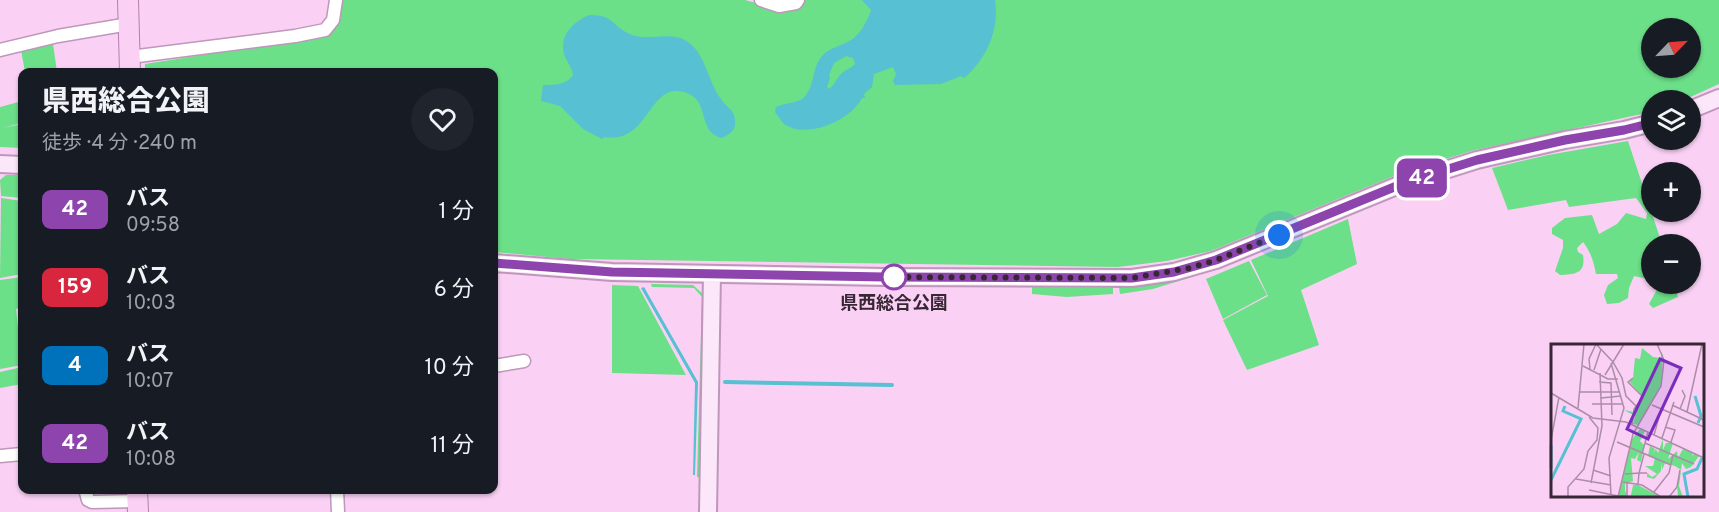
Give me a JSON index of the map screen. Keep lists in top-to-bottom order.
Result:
{
  "places": ["県西総合公園"],
  "lines": ["bus line 42"],
  "north": "top right",
  "page": {
    "on_map": "42",
    "map_buttons": ["+", "−"],
    "heading": ["県西総合公園", "徒歩 · 4 分 · 240 m"],
    "list": [
      {
        "mark": "42",
        "name": "バス",
        "note": "09:58",
        "value": "1 分"
      },
      {
        "mark": "159",
        "name": "バス",
        "note": "10:03",
        "value": "6 分"
      },
      {
        "mark": "4",
        "name": "バス",
        "note": "10:07",
        "value": "10 分"
      },
      {
        "mark": "42",
        "name": "バス",
        "note": "10:08",
        "value": "11 分"
      }
    ]
  }
}
